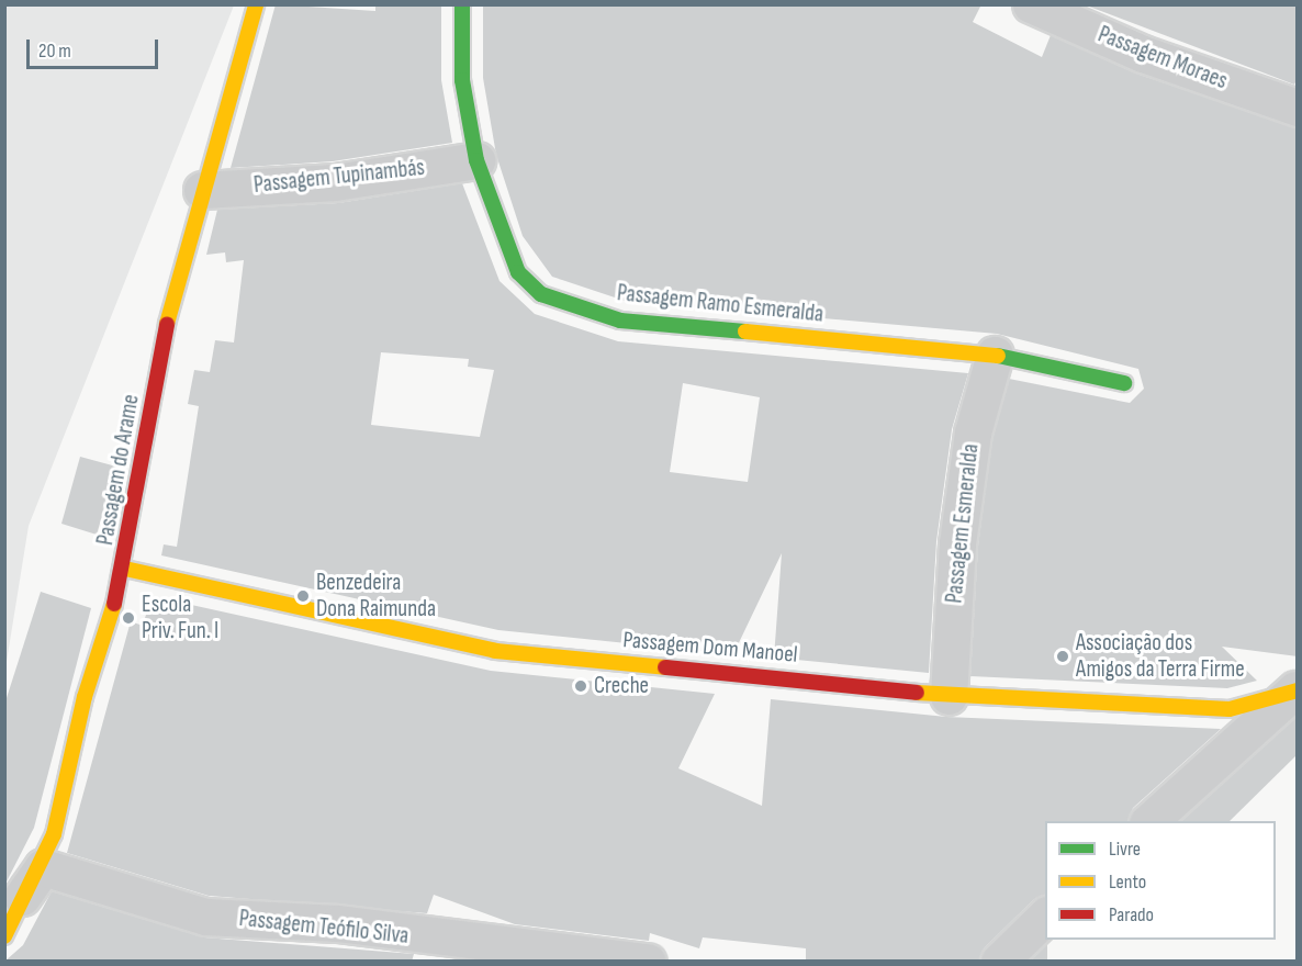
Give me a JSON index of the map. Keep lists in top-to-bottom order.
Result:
{
  "streets": {
    "street": [
      "Passagem Moraes",
      "Passagem Tupinambás",
      "Passagem Ramo Esmeralda",
      "Passagem do Arame",
      "Passagem Esmeralda",
      "Passagem Dom Manoel",
      "Passagem Teófilo Silva"
    ]
  },
  "crossings": [
    ["Passagem Tupinambás", "Passagem Ramo Esmeralda"],
    ["Passagem Tupinambás", "Passagem do Arame"],
    ["Passagem Ramo Esmeralda", "Passagem Esmeralda"],
    ["Passagem do Arame", "Passagem Dom Manoel"],
    ["Passagem do Arame", "Passagem Teófilo Silva"],
    ["Passagem Esmeralda", "Passagem Dom Manoel"]
  ],
  "places": [
    "Benzedeira Dona Raimunda",
    "Escola Priv. Fun. I",
    "Associação dos Amigos da Terra Firme",
    "Creche"
  ],
  "legend": ["Livre", "Lento", "Parado"],
  "scale_bar": "20 m"
}
